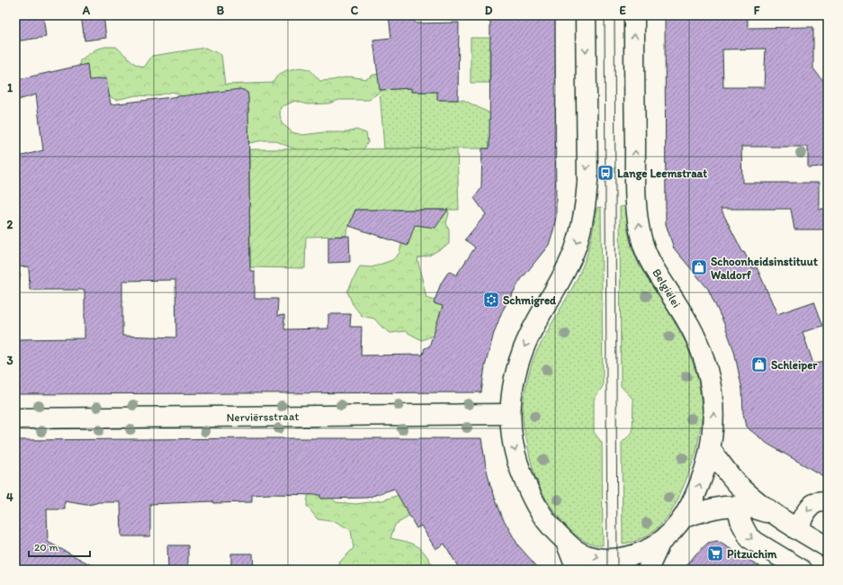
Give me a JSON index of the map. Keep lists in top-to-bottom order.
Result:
{
  "streets": {
    "street": ["Belgiëlei", "Nerviërsstraat"]
  },
  "crossings": [
    ["Belgiëlei", "Nerviërsstraat"]
  ],
  "places": {
    "bus stop": ["Lange Leemstraat"],
    "shop": ["Schoonheidsinstituut Waldorf", "Schleiper"],
    "synagogue": ["Schmigred"],
    "supermarket": ["Pitzuchim"]
  },
  "scale_bar": "20 m",
  "grid": {
    "columns": [
      "A",
      "B",
      "C",
      "D",
      "E",
      "F"
    ],
    "rows": [
      "1",
      "2",
      "3",
      "4"
    ]
  }
}
